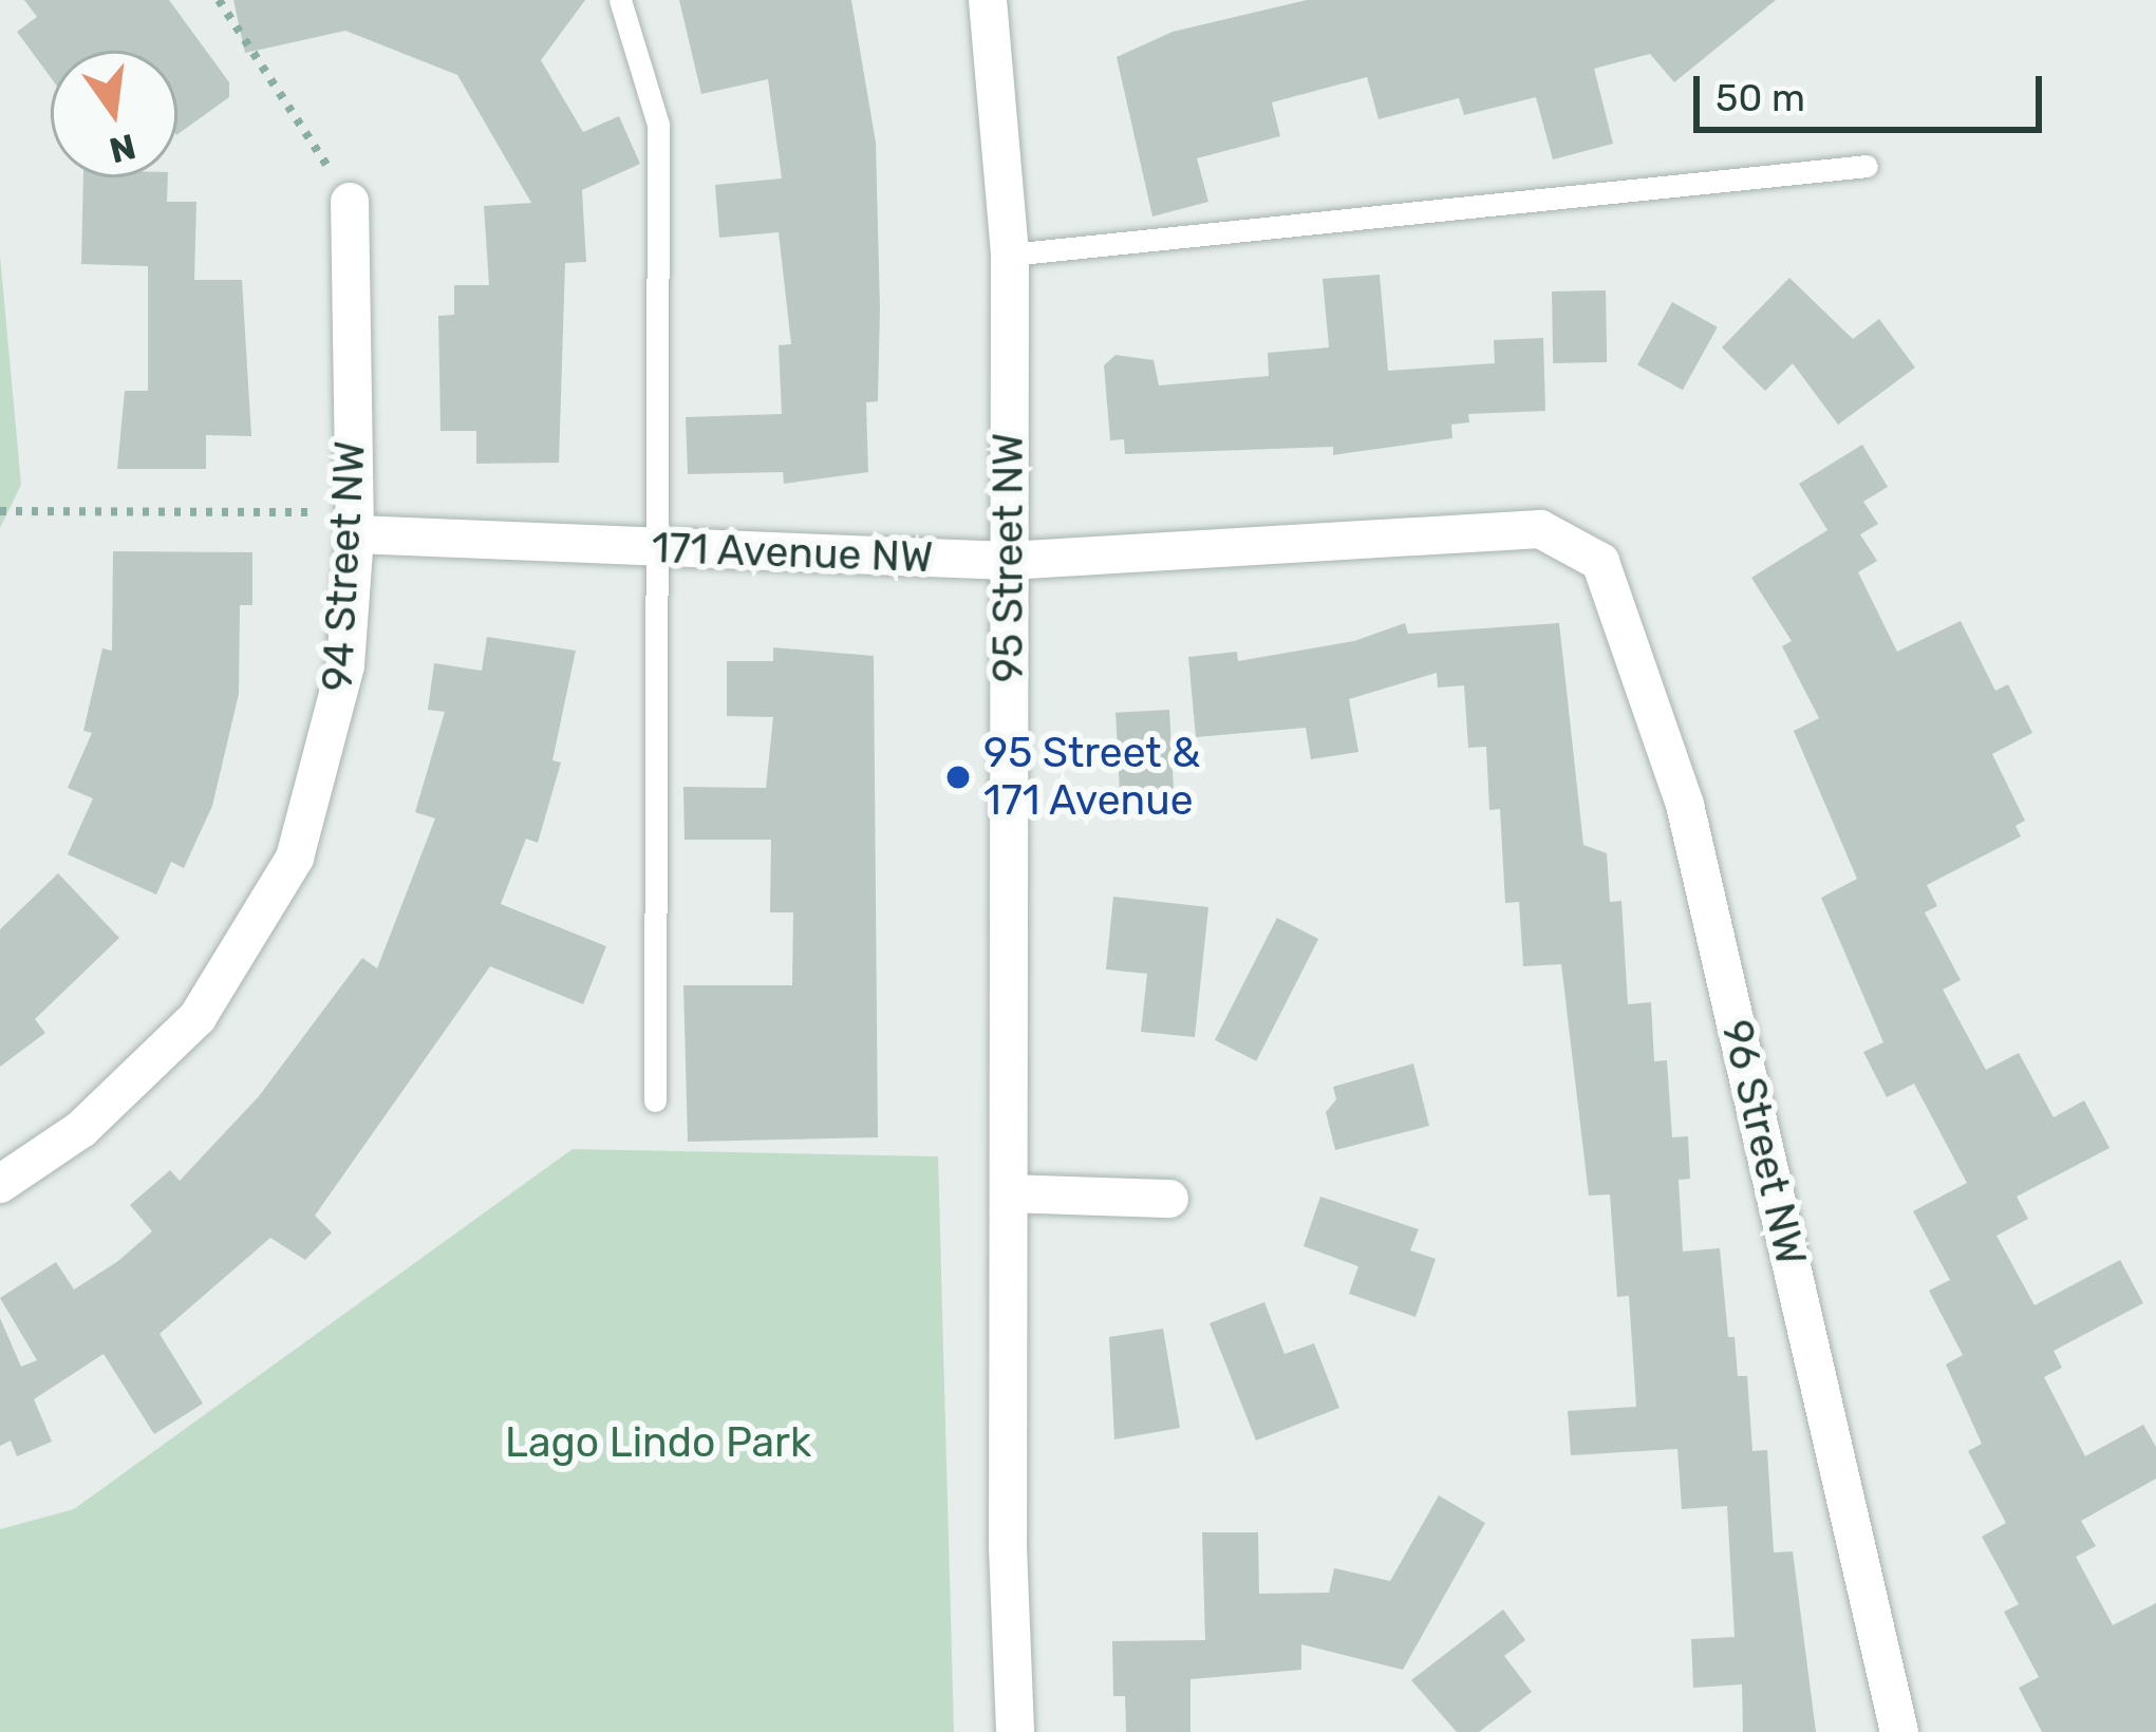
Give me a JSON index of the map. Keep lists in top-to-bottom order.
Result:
{
  "streets": {
    "street": [
      "171 Avenue NW",
      "95 Street NW",
      "94 Street NW",
      "96 Street NW"
    ]
  },
  "crossings": [
    ["171 Avenue NW", "95 Street NW"],
    ["171 Avenue NW", "94 Street NW"],
    ["171 Avenue NW", "96 Street NW"]
  ],
  "parks": ["Lago Lindo Park"],
  "places": ["95 Street & 171 Avenue"],
  "scale_bar": "50 m",
  "north": "bottom"
}
